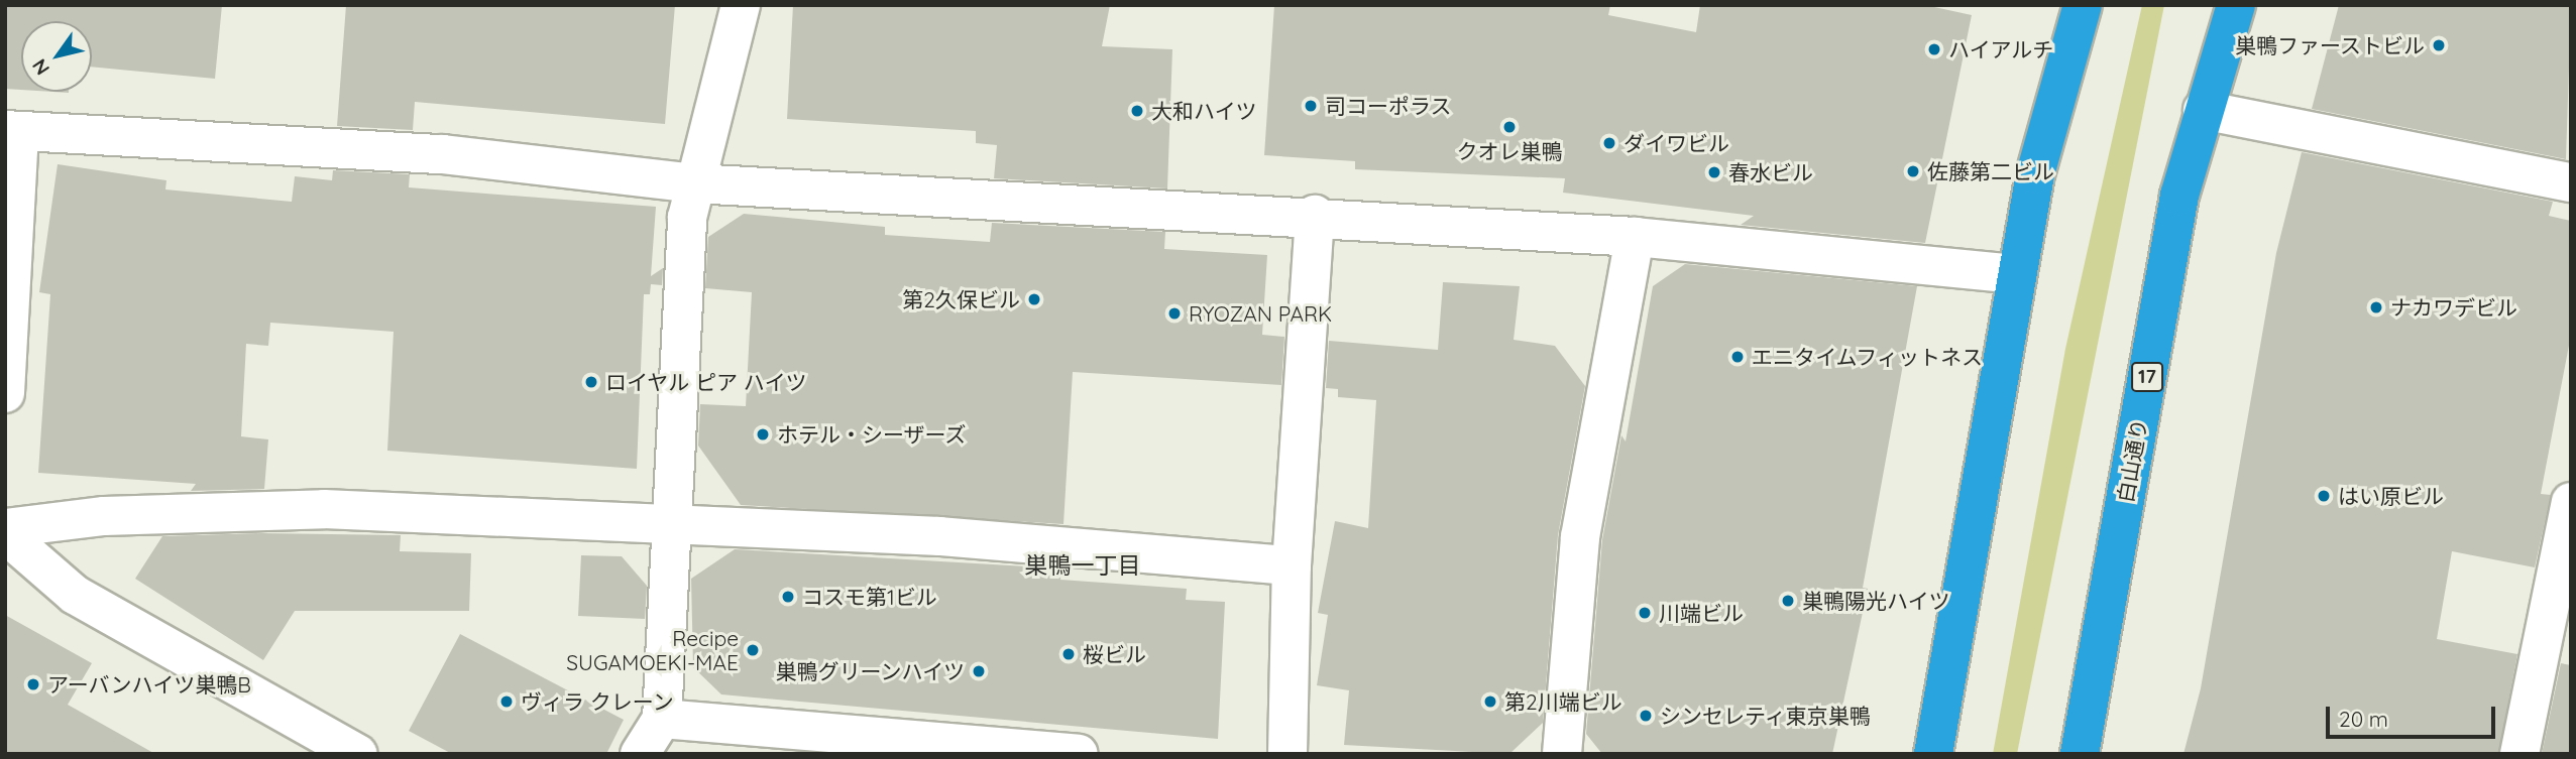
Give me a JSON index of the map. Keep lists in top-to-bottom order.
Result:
{
  "streets": {
    "highway": ["17", "白山通り"]
  },
  "districts": ["巣鴨一丁目"],
  "places": [
    "巣鴨ファーストビル",
    "ハイアルチ",
    "司コーポラス",
    "大和ハイツ",
    "クオレ巣鴨",
    "ダイワビル",
    "佐藤第二ビル",
    "春水ビル",
    "第2久保ビル",
    "ナカワデビル",
    "RYOZAN PARK",
    "エニタイムフィットネス",
    "ロイヤル ピア ハイツ",
    "ホテル・シーザーズ",
    "はい原ビル",
    "コスモ第1ビル",
    "巣鴨陽光ハイツ",
    "川端ビル",
    "Recipe SUGAMOEKI-MAE",
    "桜ビル",
    "巣鴨グリーンハイツ",
    "アーバンハイツ巣鴨B",
    "ヴィラ クレーン",
    "第2川端ビル",
    "シンセレティ東京巣鴨"
  ],
  "scale_bar": "20 m",
  "north": "bottom left"
}
